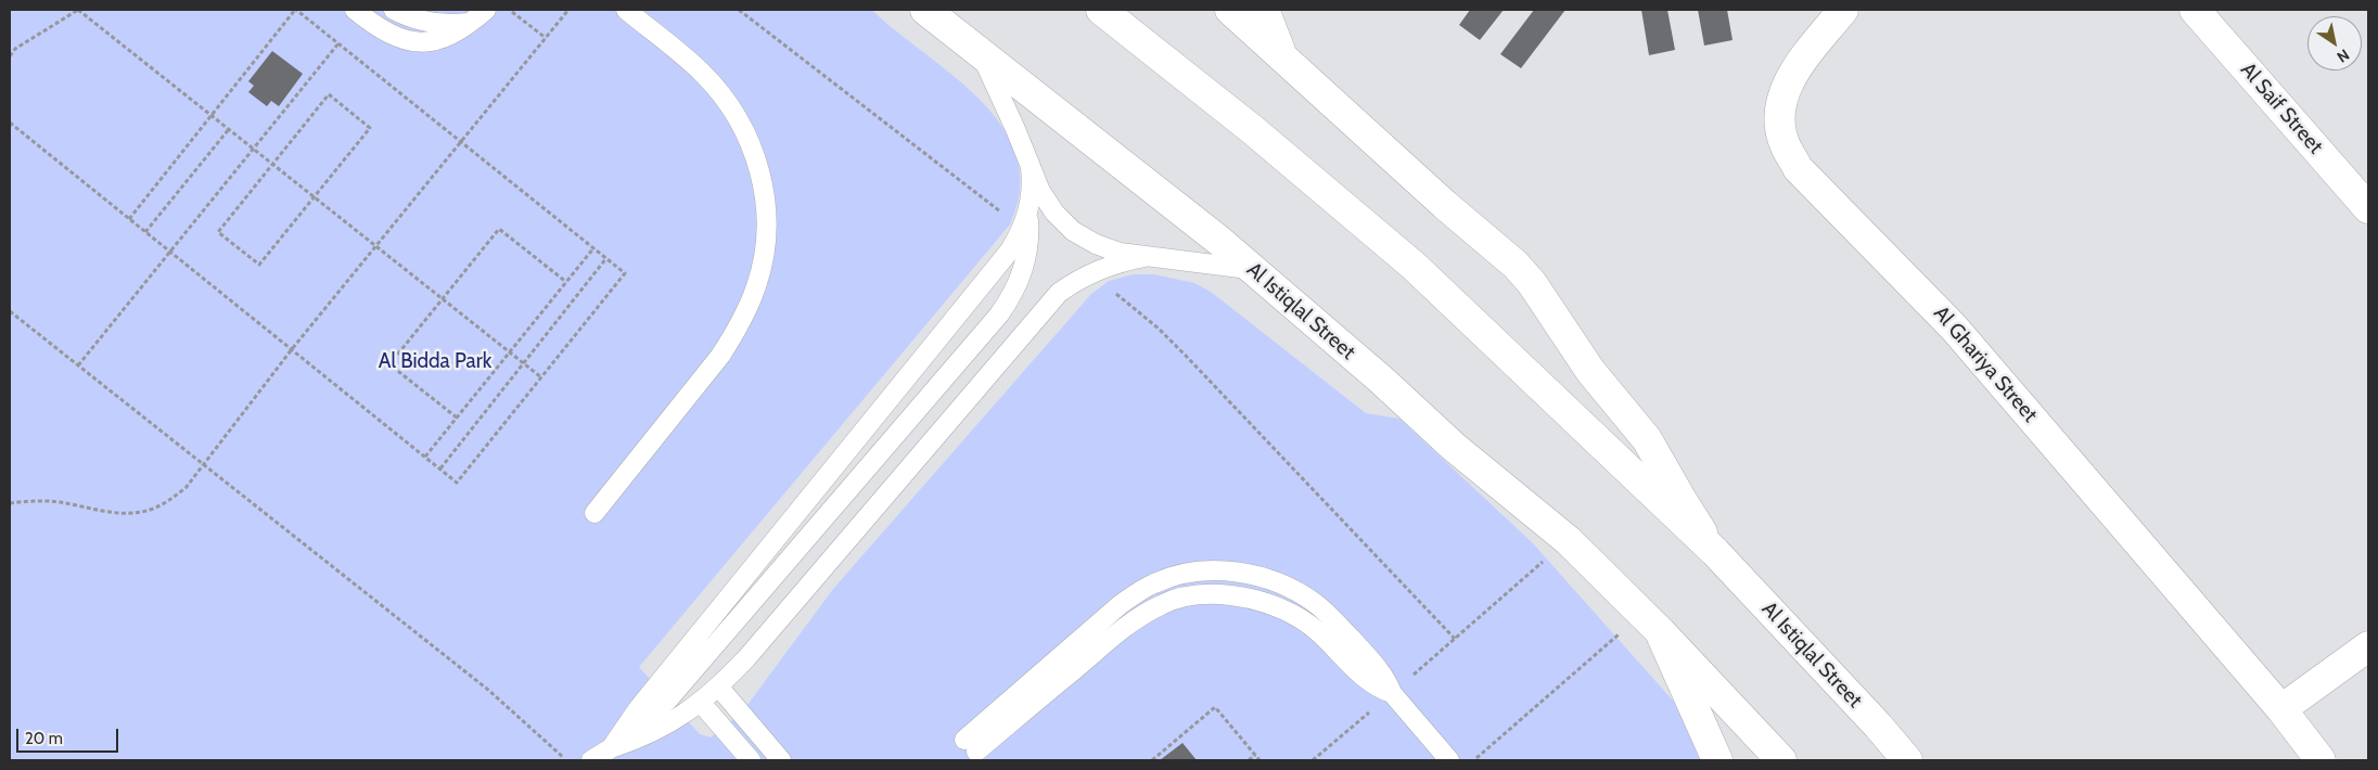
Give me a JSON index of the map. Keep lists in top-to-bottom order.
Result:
{
  "streets": {
    "street": ["Al Saif Street", "Al Istiqlal Street", "Al Ghariya Street"]
  },
  "parks": ["Al Bidda Park"],
  "scale_bar": "20 m",
  "north": "bottom right"
}
